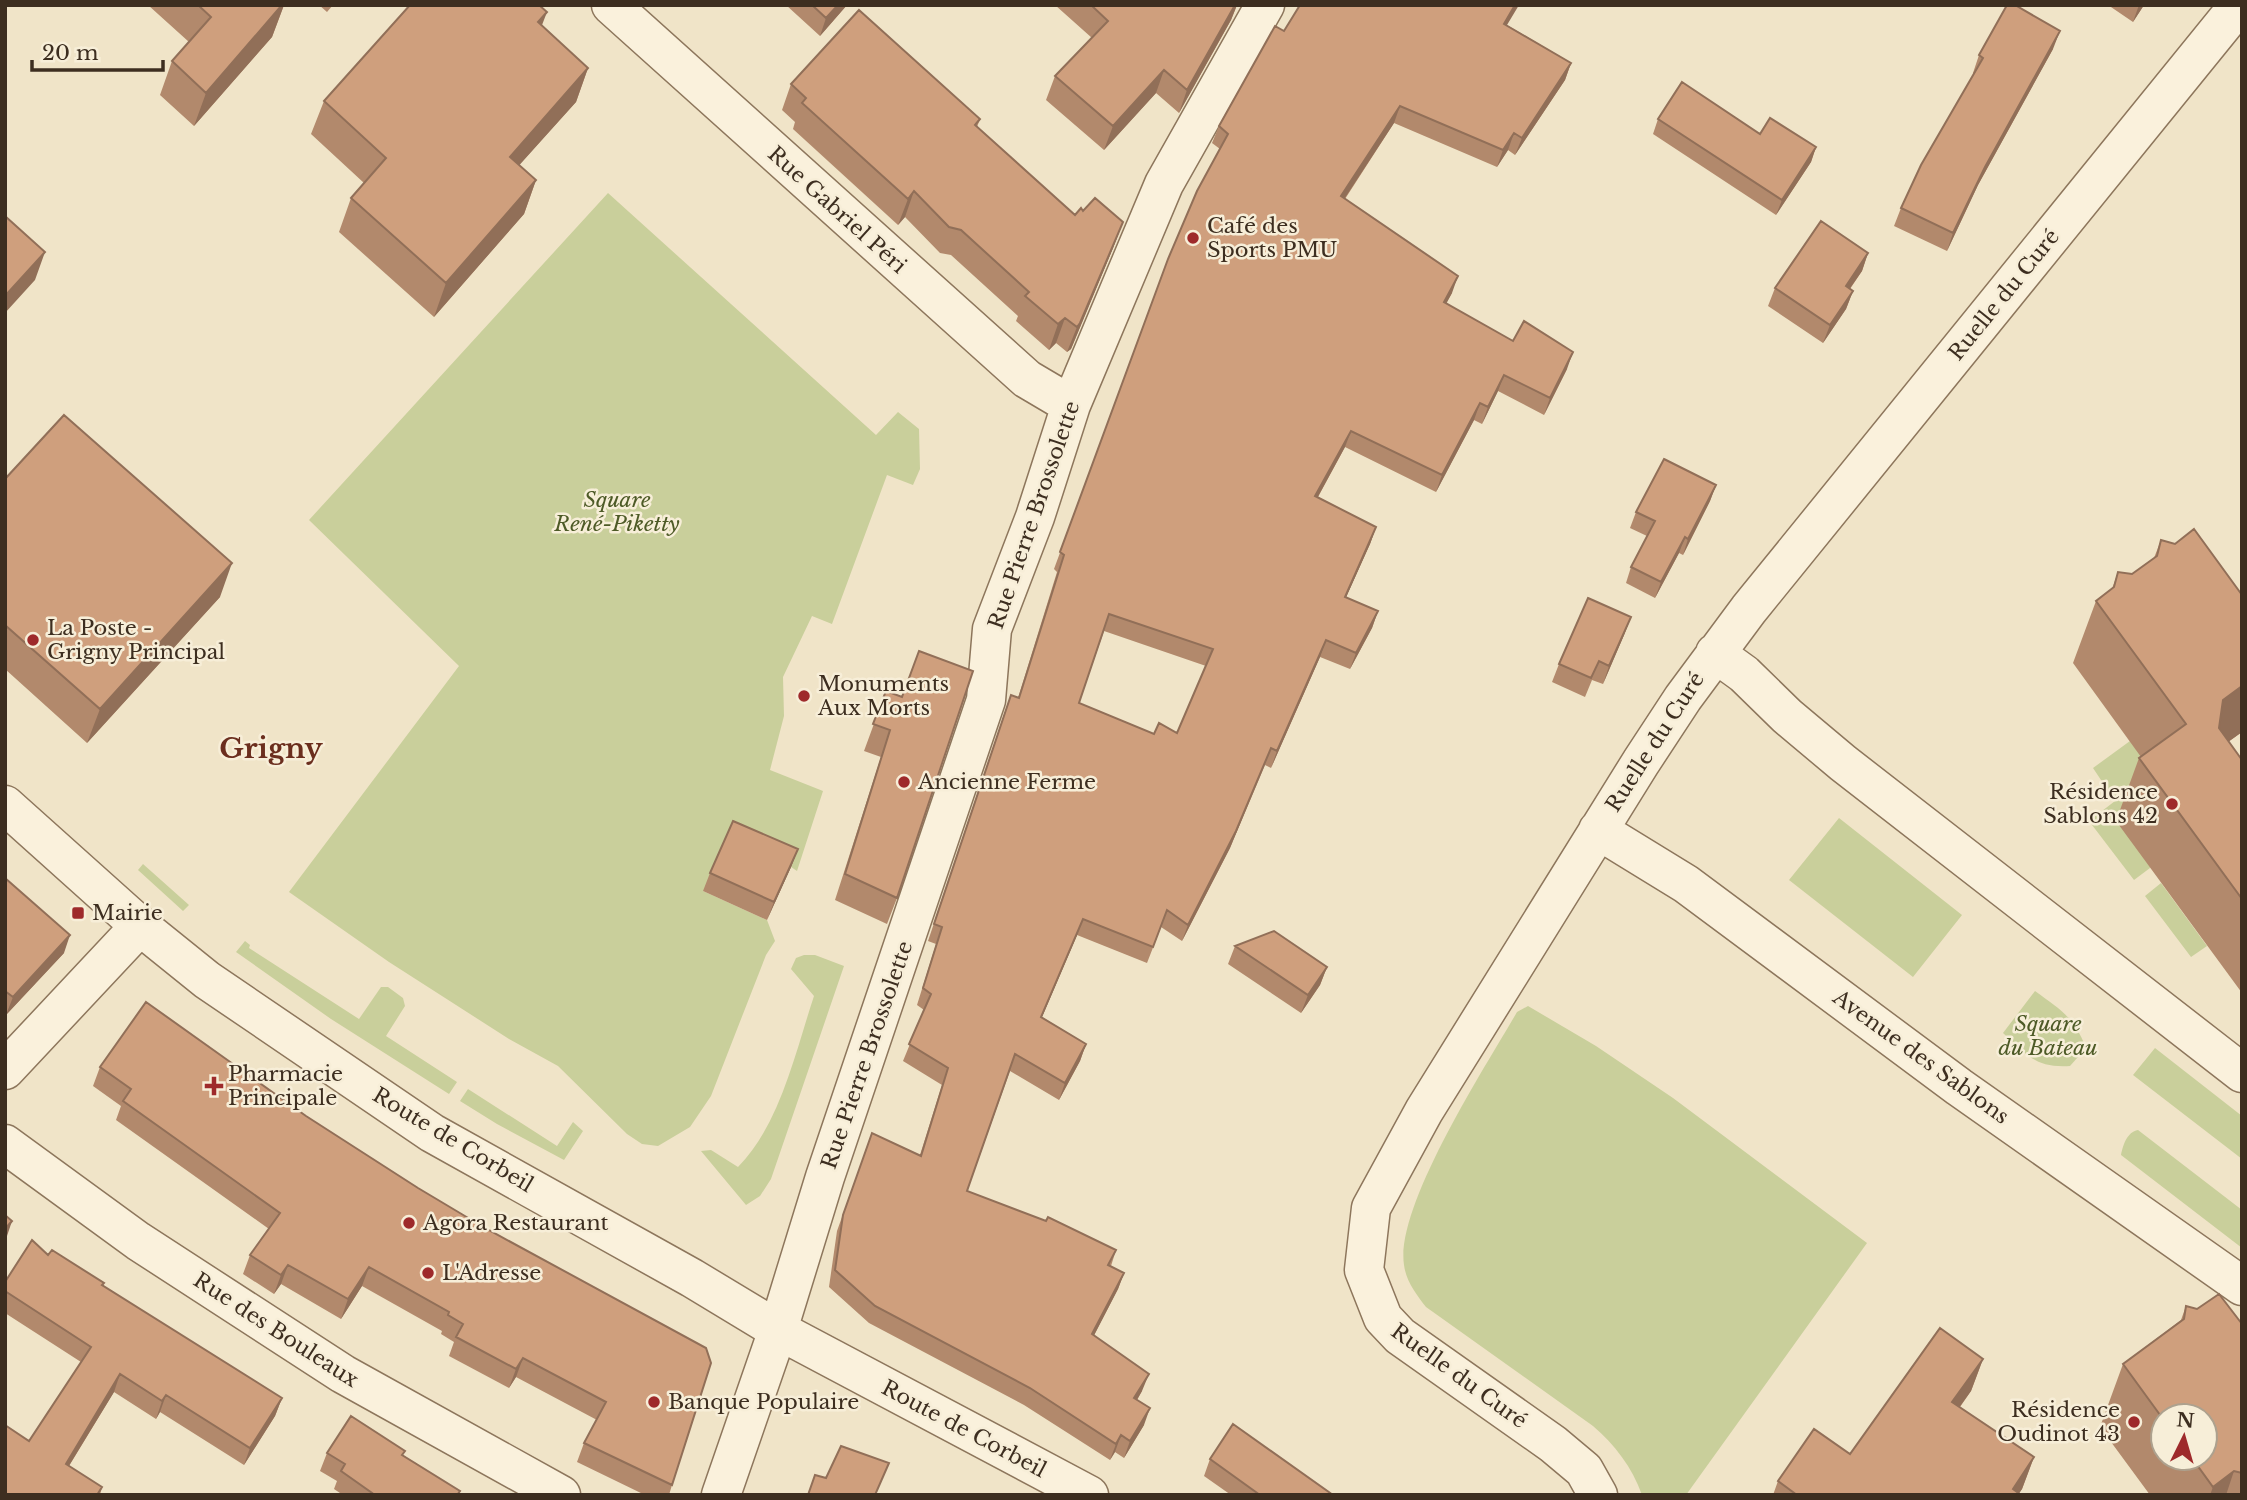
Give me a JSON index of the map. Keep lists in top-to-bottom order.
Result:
{
  "streets": {
    "street": [
      "Rue Gabriel Péri",
      "Ruelle du Curé",
      "Rue Pierre Brossolette",
      "Avenue des Sablons",
      "Route de Corbeil",
      "Rue des Bouleaux"
    ]
  },
  "crossings": [
    ["Rue Gabriel Péri", "Rue Pierre Brossolette"],
    ["Ruelle du Curé", "Avenue des Sablons"],
    ["Rue Pierre Brossolette", "Route de Corbeil"]
  ],
  "districts": ["Grigny"],
  "parks": ["Square René-Piketty", "Square du Bateau"],
  "places": {
    "other": [
      "Café des Sports PMU",
      "La Poste - Grigny Principal",
      "Monuments Aux Morts",
      "Ancienne Ferme",
      "Résidence Sablons 42",
      "Agora Restaurant",
      "L'Adresse",
      "Banque Populaire",
      "Résidence Oudinot 43"
    ],
    "transit": ["Mairie"],
    "health": ["Pharmacie Principale"]
  },
  "scale_bar": "20 m",
  "north": "top"
}
